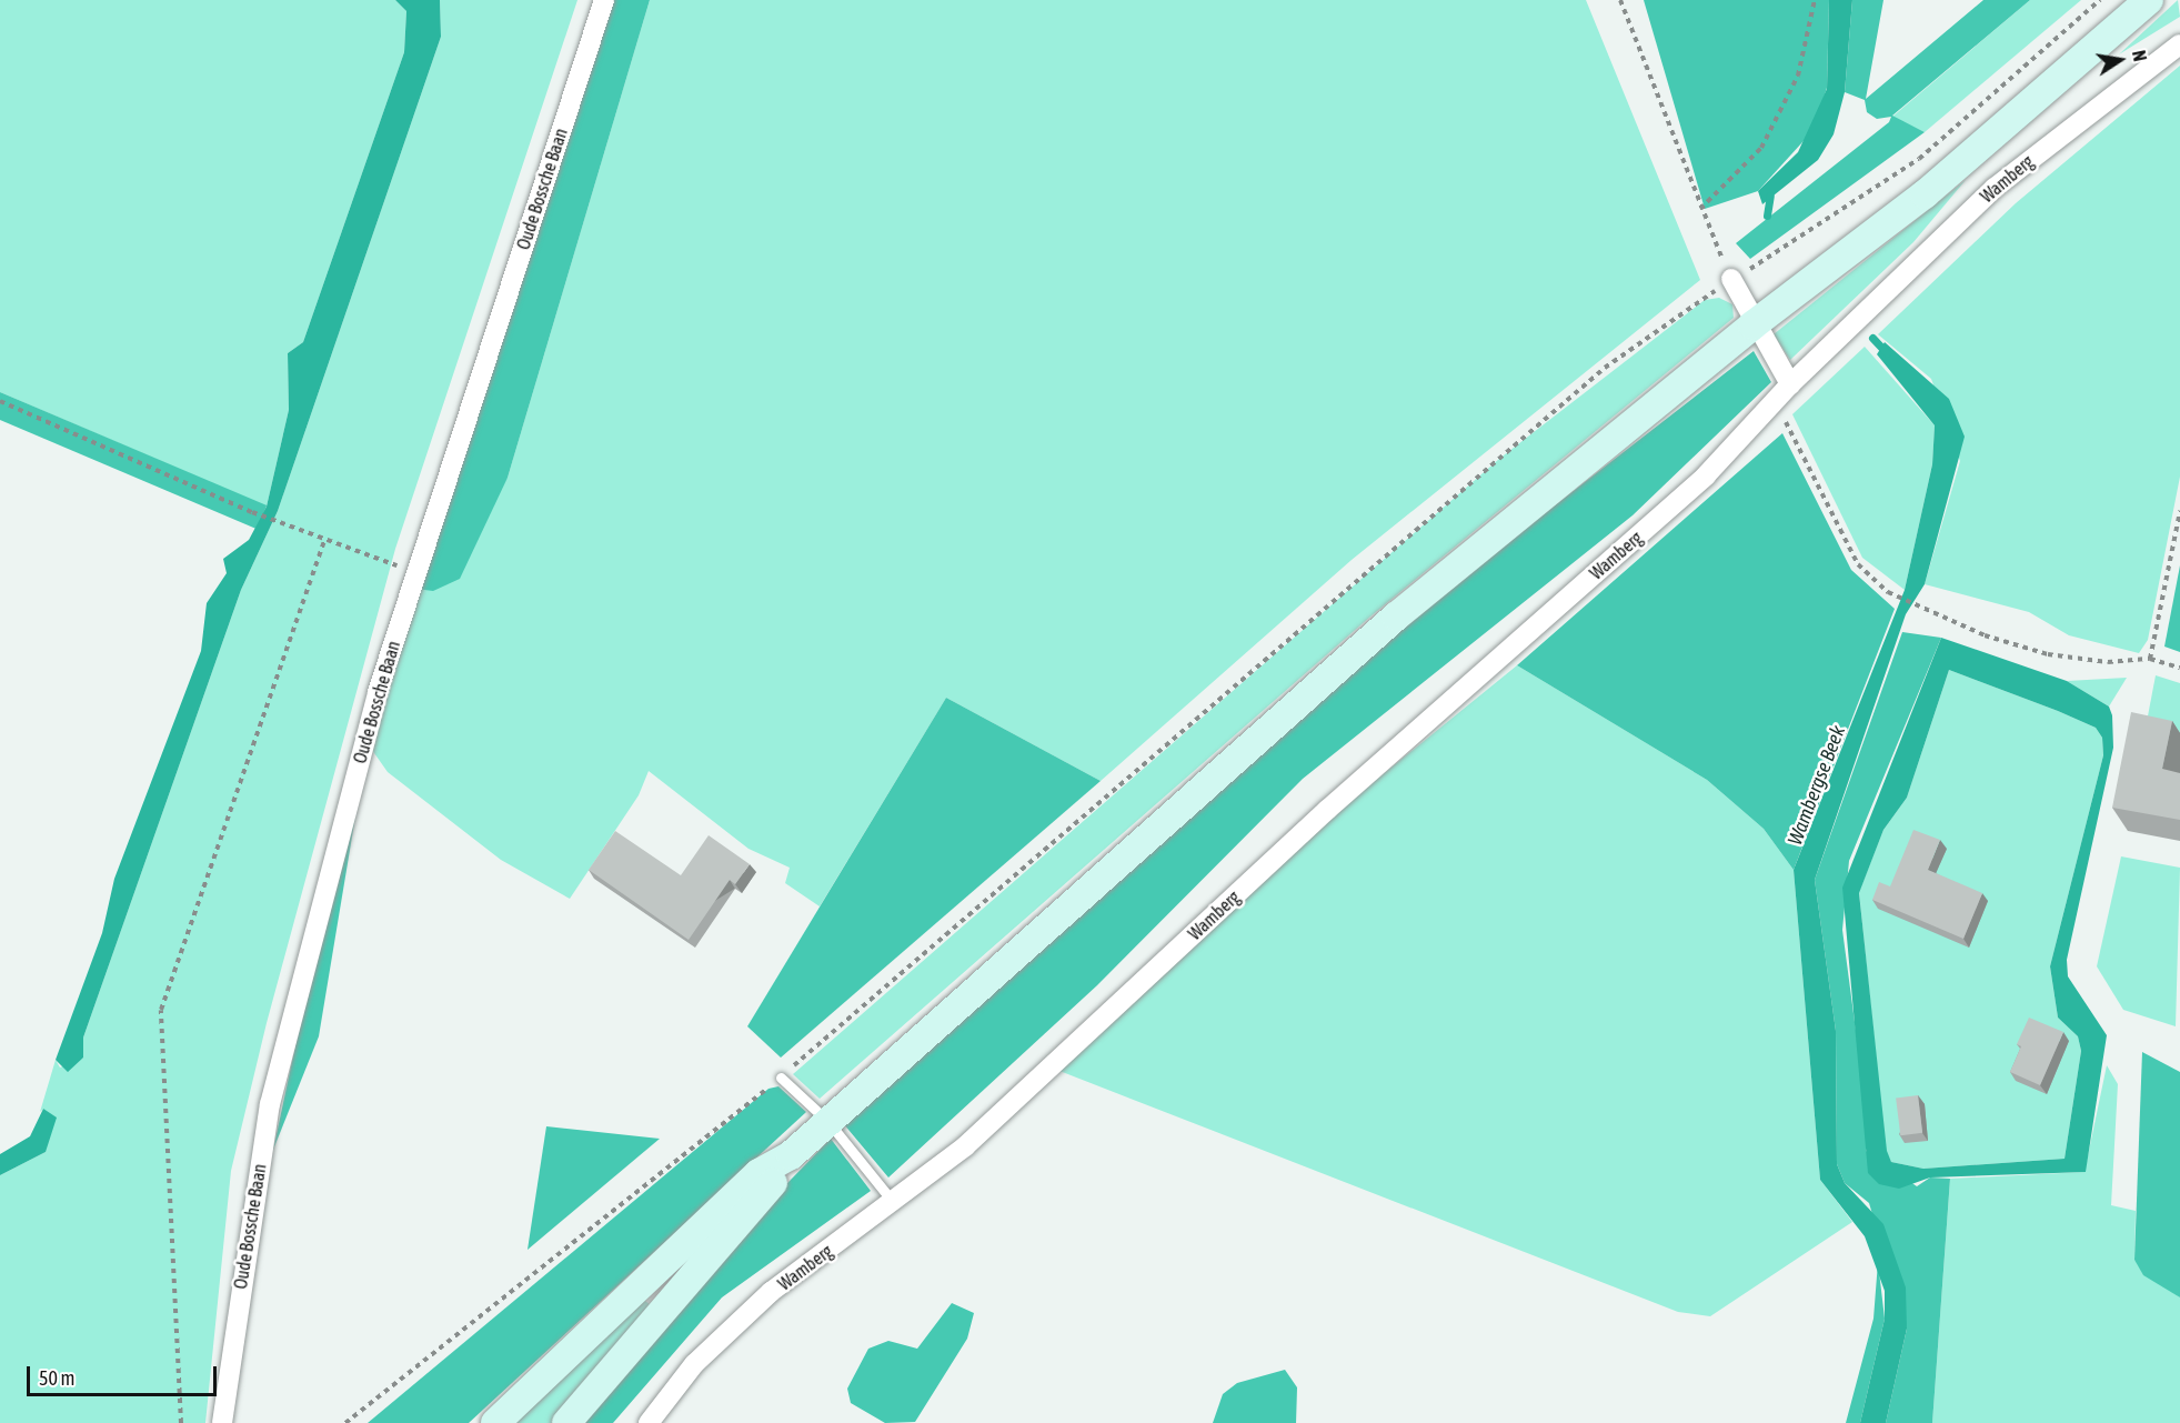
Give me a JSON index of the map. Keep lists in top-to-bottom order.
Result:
{
  "streets": {
    "street": ["Wamberg", "Oude Bossche Baan"]
  },
  "water": ["Wambergse Beek"],
  "scale_bar": "50 m",
  "north": "right"
}
